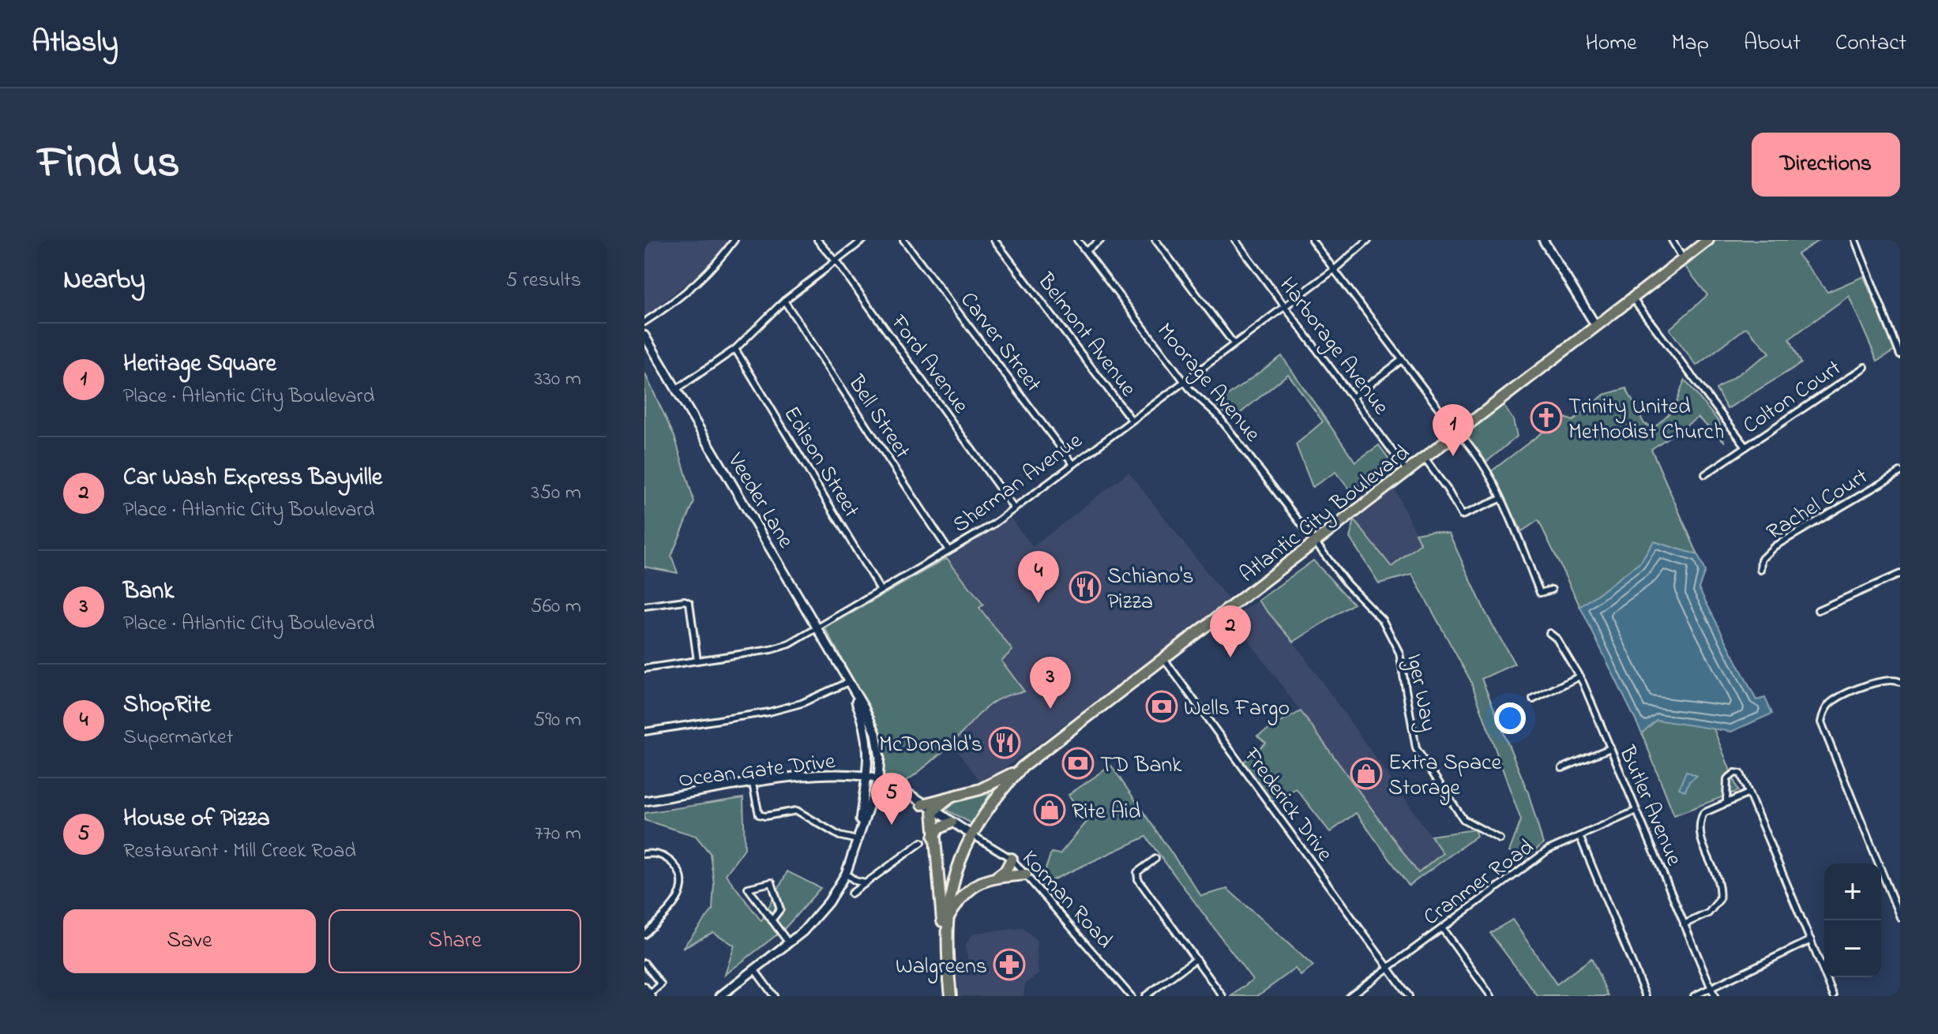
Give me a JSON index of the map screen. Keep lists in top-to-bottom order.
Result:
{
  "streets": {
    "highway": ["Atlantic City Boulevard"],
    "street": [
      "Belmont Avenue",
      "Carver Street",
      "Harborage Avenue",
      "Ford Avenue",
      "Moorage Avenue",
      "Colton Court",
      "Bell Street",
      "Edison Street",
      "Sherman Avenue",
      "Veeder Lane",
      "Rachel Court",
      "Iger Way",
      "Ocean Gate Drive",
      "Frederick Drive",
      "Butler Avenue",
      "Cranmer Road",
      "Korman Road"
    ]
  },
  "crossings": [
    ["Belmont Avenue", "Sherman Avenue"],
    ["Carver Street", "Sherman Avenue"],
    ["Harborage Avenue", "Sherman Avenue"],
    ["Harborage Avenue", "Atlantic City Boulevard"],
    ["Ford Avenue", "Sherman Avenue"],
    ["Moorage Avenue", "Sherman Avenue"],
    ["Moorage Avenue", "Atlantic City Boulevard"],
    ["Moorage Avenue", "Iger Way"],
    ["Bell Street", "Sherman Avenue"],
    ["Edison Street", "Sherman Avenue"],
    ["Sherman Avenue", "Veeder Lane"],
    ["Veeder Lane", "Ocean Gate Drive"],
    ["Atlantic City Boulevard", "Iger Way"],
    ["Atlantic City Boulevard", "Frederick Drive"],
    ["Ocean Gate Drive", "Korman Road"],
    ["Frederick Drive", "Cranmer Road"],
    ["Butler Avenue", "Cranmer Road"]
  ],
  "places": {
    "church": ["Trinity United Methodist Church"],
    "restaurant": ["Schiano's Pizza", "McDonald's"],
    "bank": ["Wells Fargo", "TD Bank"],
    "shop": ["Extra Space Storage", "Rite Aid"],
    "pharmacy": ["Walgreens"]
  },
  "page": {
    "header": "Atlasly",
    "nav": [
      "Home",
      "Map",
      "About",
      "Contact"
    ],
    "title": "Find us",
    "buttons": [
      "Directions",
      ["Save", "Share"]
    ],
    "heading": ["Nearby", "5 results"],
    "list": [
      {
        "mark": "1",
        "name": "Heritage Square",
        "note": "Place · Atlantic City Boulevard",
        "value": "330 m"
      },
      {
        "mark": "2",
        "name": "Car Wash Express Bayville",
        "note": "Place · Atlantic City Boulevard",
        "value": "350 m"
      },
      {
        "mark": "3",
        "name": "Bank",
        "note": "Place · Atlantic City Boulevard",
        "value": "560 m"
      },
      {
        "mark": "4",
        "name": "ShopRite",
        "note": "Supermarket",
        "value": "590 m"
      },
      {
        "mark": "5",
        "name": "House of Pizza",
        "note": "Restaurant · Mill Creek Road",
        "value": "770 m"
      }
    ],
    "pins": [
      "1",
      "4",
      "2",
      "3",
      "5"
    ],
    "map_buttons": ["+", "−"]
  }
}
